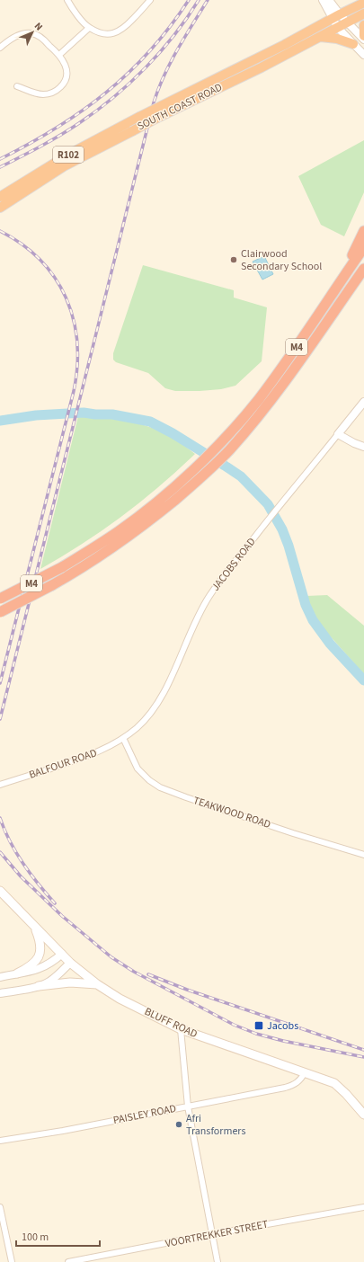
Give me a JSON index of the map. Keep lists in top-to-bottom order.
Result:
{
  "streets": {
    "highway": ["SOUTH COAST ROAD", "R102", "M4"],
    "main road": ["BLUFF ROAD"],
    "street": [
      "JACOBS ROAD",
      "BALFOUR ROAD",
      "TEAKWOOD ROAD",
      "PAISLEY ROAD",
      "VOORTREKKER STREET"
    ]
  },
  "crossings": [
    ["JACOBS ROAD", "BALFOUR ROAD"],
    ["JACOBS ROAD", "TEAKWOOD ROAD"],
    ["BALFOUR ROAD", "TEAKWOOD ROAD"],
    ["BLUFF ROAD", "PAISLEY ROAD"]
  ],
  "places": {
    "other": ["Clairwood Secondary School", "Afri Transformers"],
    "transit": ["Jacobs"]
  },
  "scale_bar": "100 m",
  "north": "top right"
}
